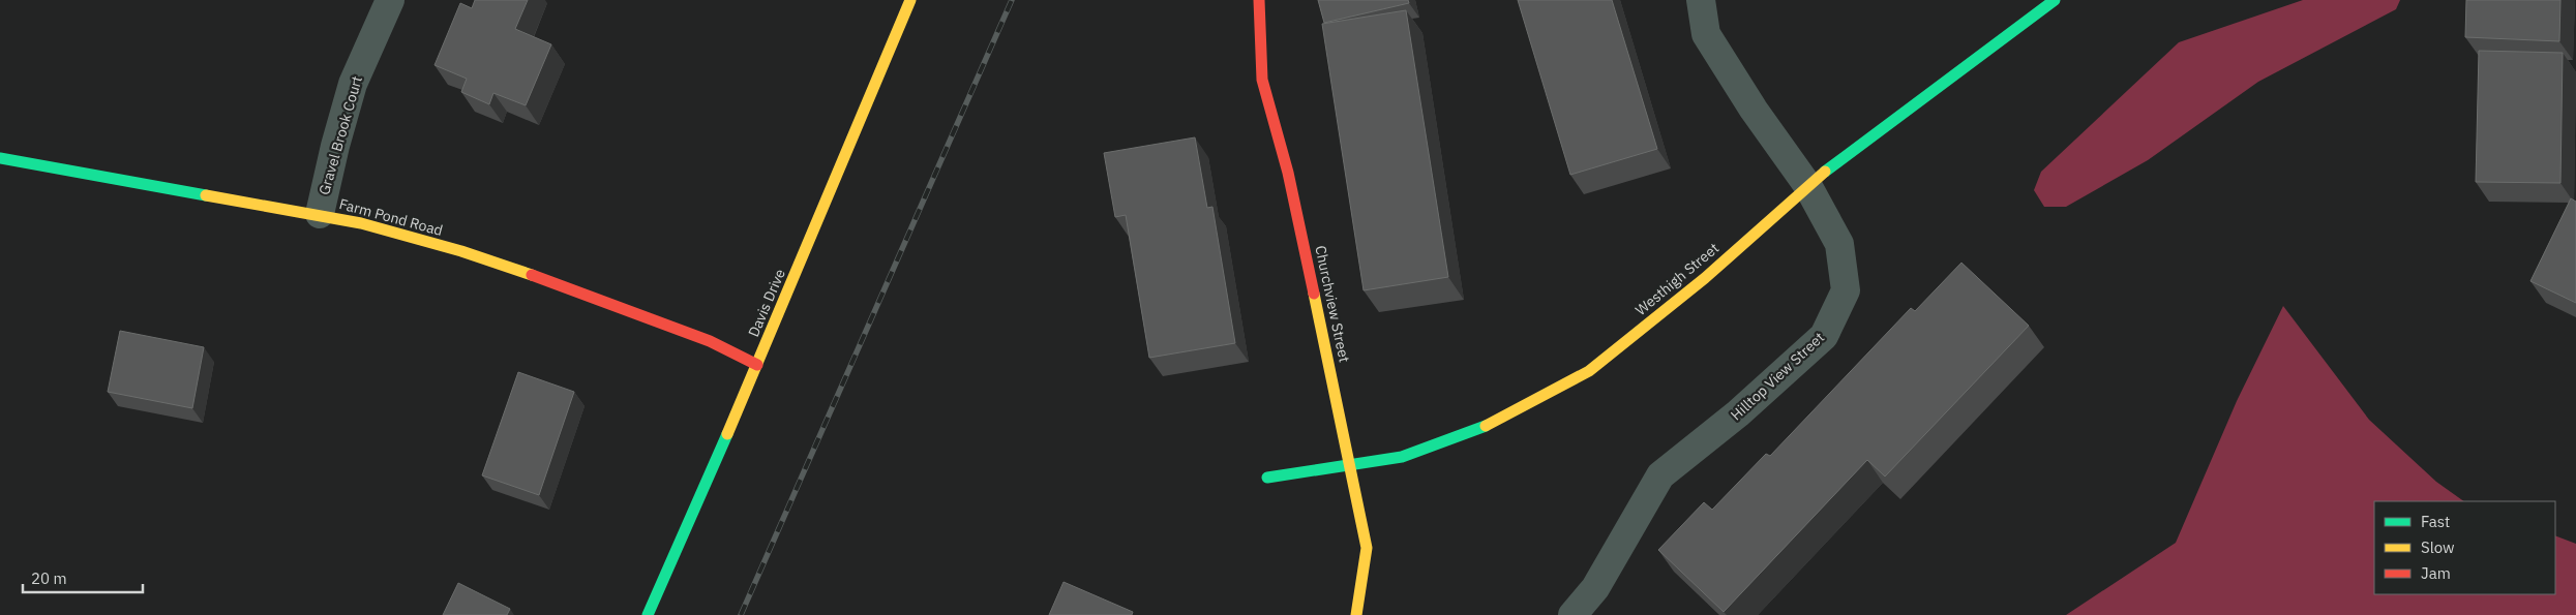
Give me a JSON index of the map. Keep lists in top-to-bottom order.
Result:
{
  "streets": {
    "street": [
      "Gravel Brook Court",
      "Farm Pond Road",
      "Westhigh Street",
      "Davis Drive",
      "Churchview Street",
      "Hilltop View Street"
    ]
  },
  "crossings": [
    ["Gravel Brook Court", "Farm Pond Road"],
    ["Farm Pond Road", "Davis Drive"],
    ["Westhigh Street", "Churchview Street"],
    ["Westhigh Street", "Hilltop View Street"]
  ],
  "legend": ["Fast", "Slow", "Jam"],
  "scale_bar": "20 m"
}
